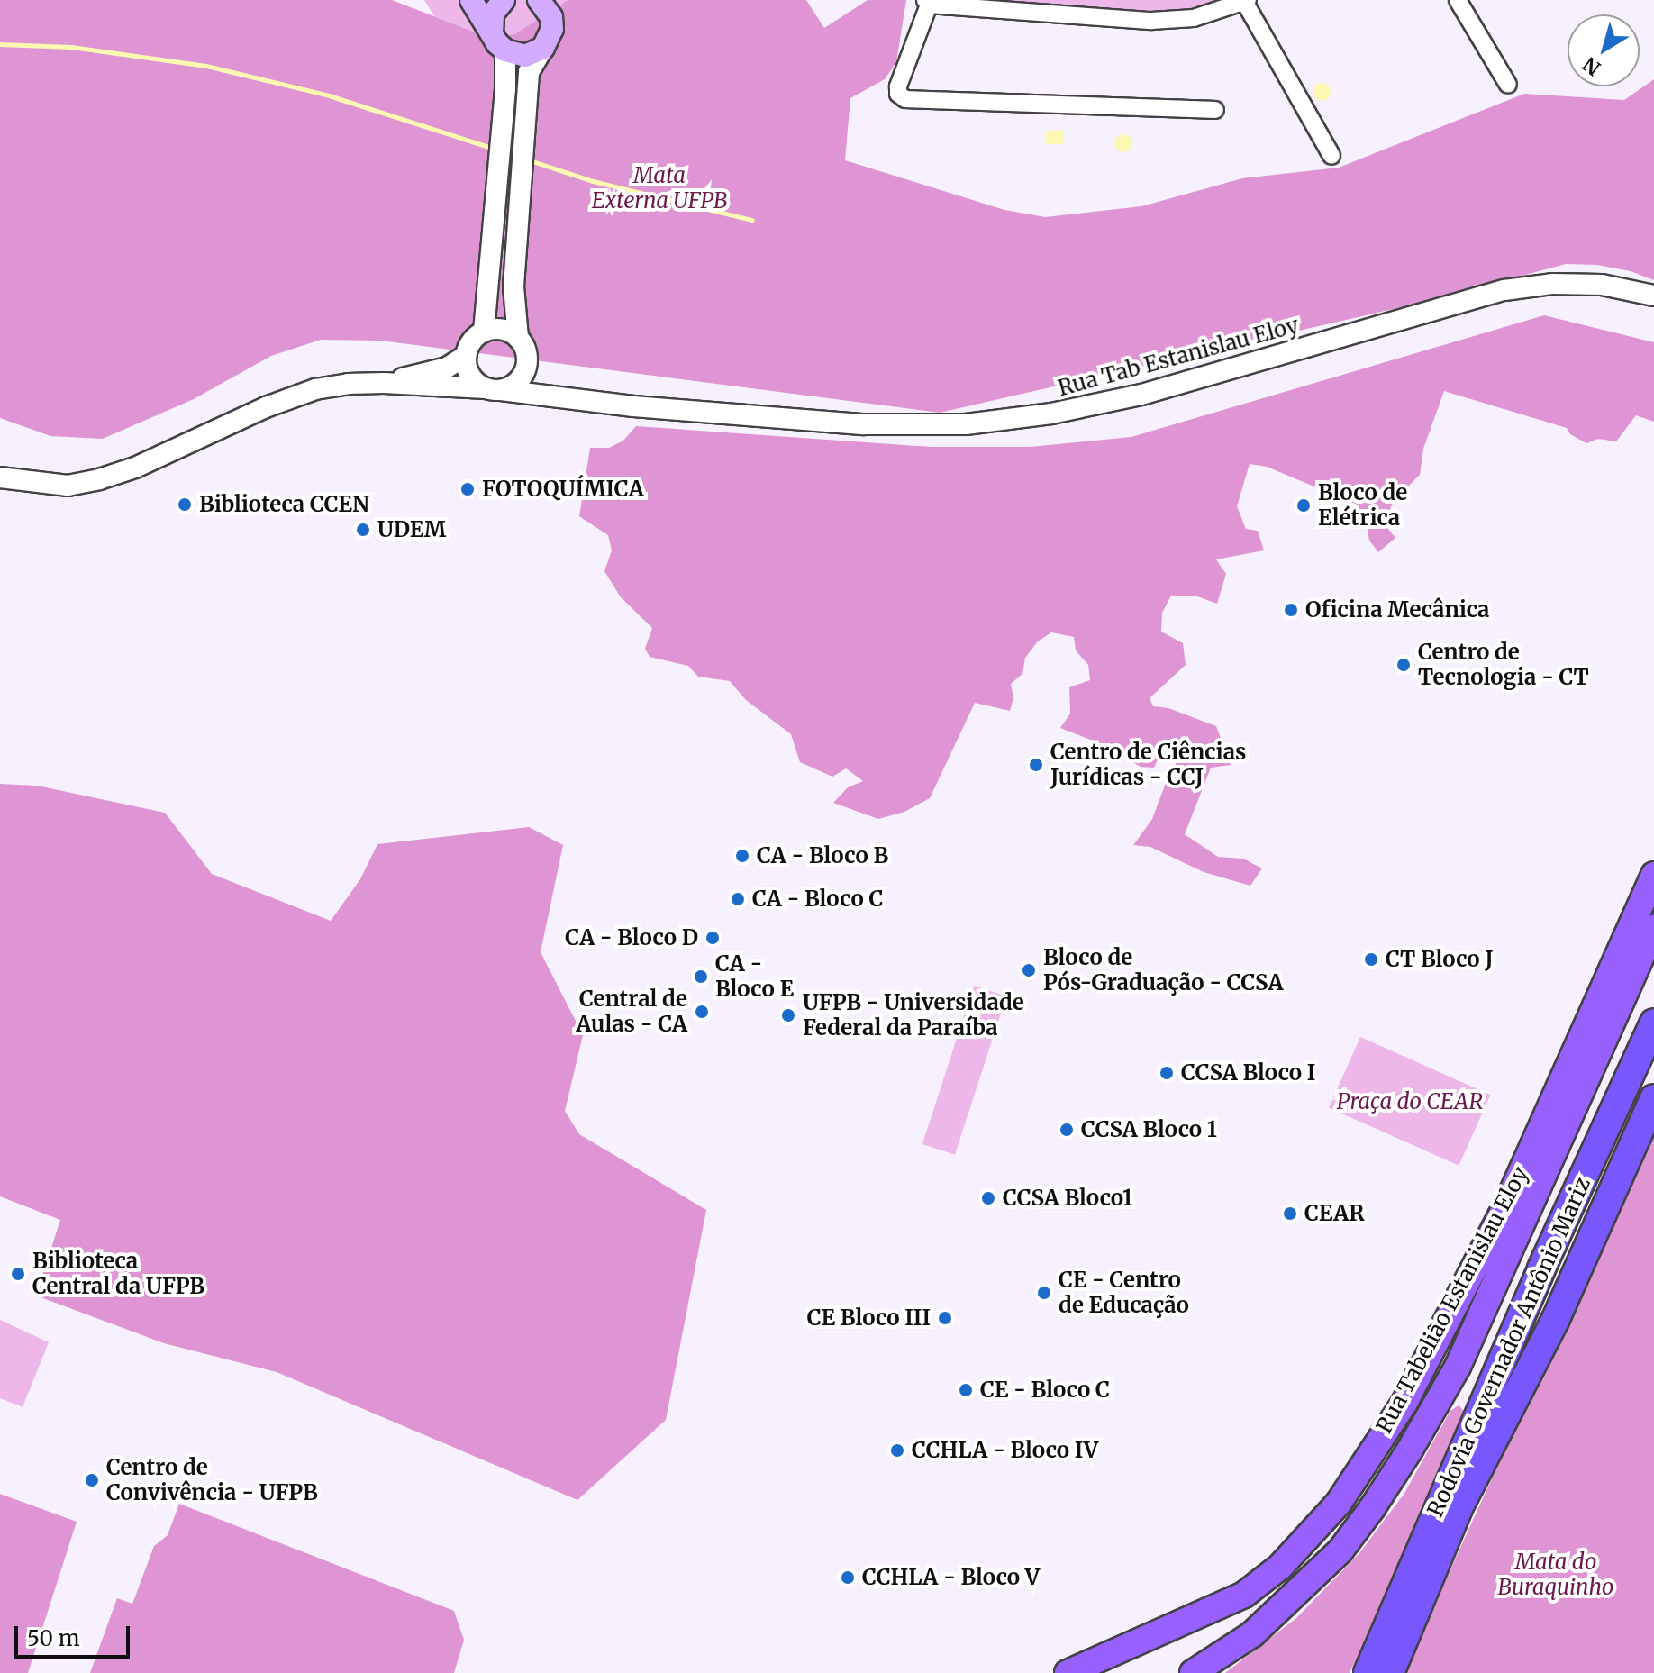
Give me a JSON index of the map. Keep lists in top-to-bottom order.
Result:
{
  "streets": {
    "highway": ["Rodovia Governador Antônio Mariz"],
    "main road": ["Rua Tabelião Estanislau Eloy"],
    "street": ["Rua Tab Estanislau Eloy"]
  },
  "parks": ["Mata Externa UFPB", "Praça do CEAR", "Mata do Buraquinho"],
  "places": [
    "FOTOQUÍMICA",
    "Biblioteca CCEN",
    "Bloco de Elétrica",
    "UDEM",
    "Oficina Mecânica",
    "Centro de Tecnologia - CT",
    "Centro de Ciências Jurídicas - CCJ",
    "CA - Bloco B",
    "CA - Bloco C",
    "CA - Bloco D",
    "CT Bloco J",
    "Bloco de Pós-Graduação - CCSA",
    "CA - Bloco E",
    "Central de Aulas - CA",
    "UFPB - Universidade Federal da Paraíba",
    "CCSA Bloco I",
    "CCSA Bloco 1",
    "CCSA Bloco1",
    "CEAR",
    "Biblioteca Central da UFPB",
    "CE - Centro de Educação",
    "CE Bloco III",
    "CE - Bloco C",
    "CCHLA - Bloco IV",
    "Centro de Convivência - UFPB",
    "CCHLA - Bloco V"
  ],
  "scale_bar": "50 m",
  "north": "bottom left"
}
